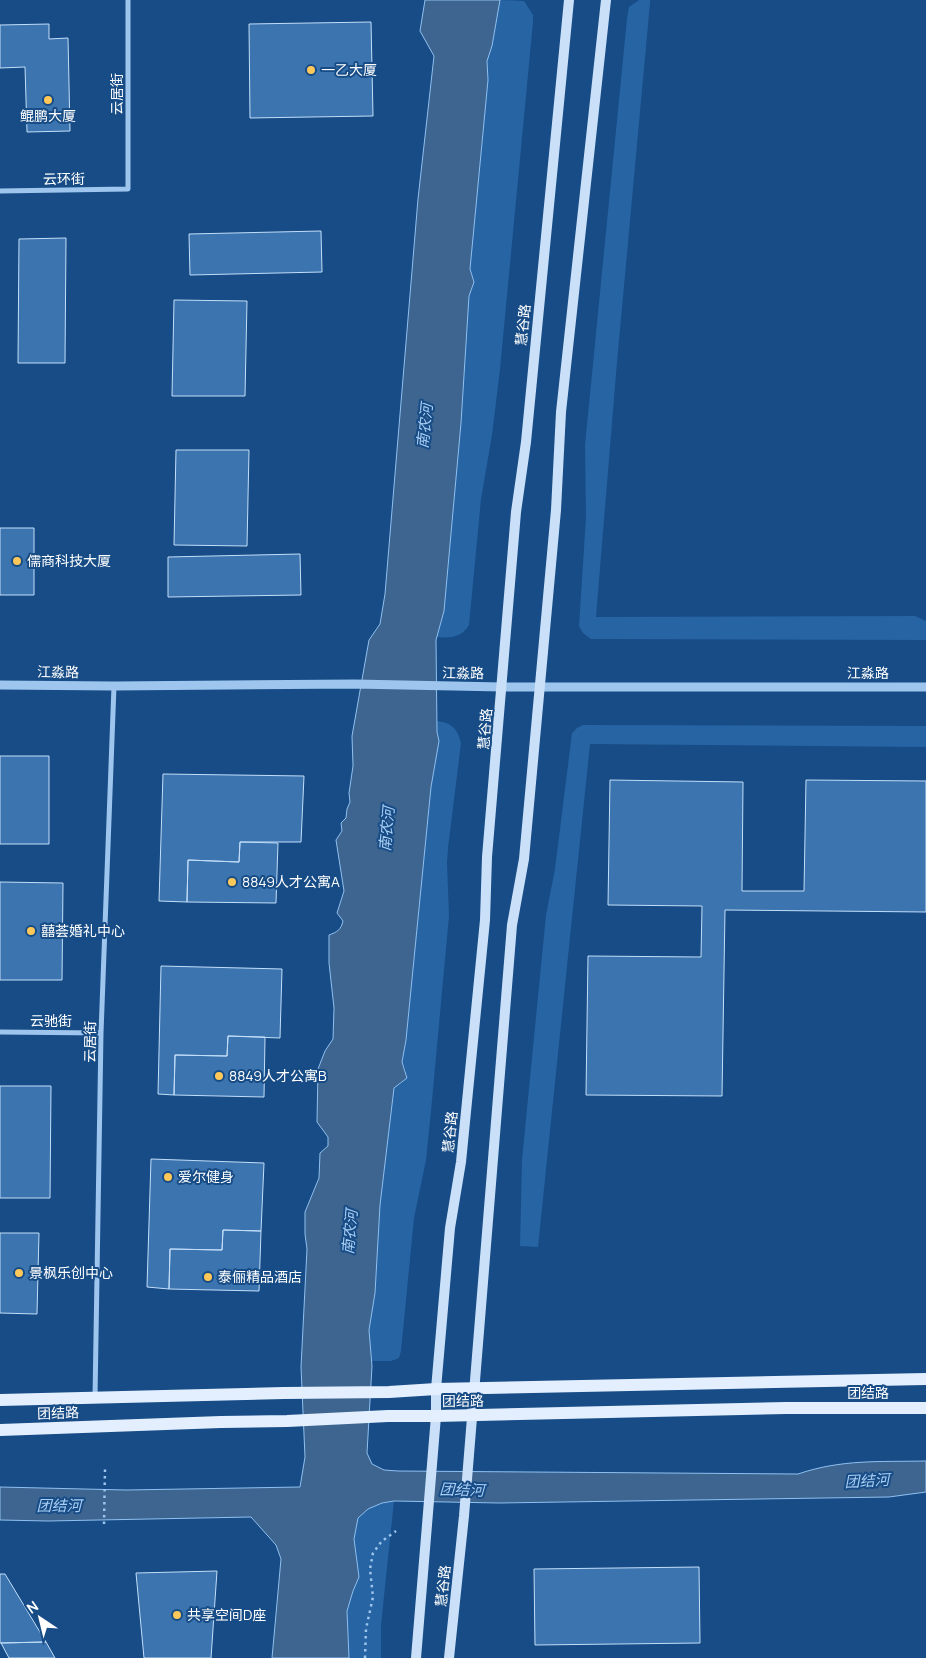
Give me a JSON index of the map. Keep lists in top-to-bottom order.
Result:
{
  "streets": {
    "main road": ["慧谷路", "团结路"],
    "street": [
      "云居街",
      "云环街",
      "江淼路",
      "云驰街"
    ]
  },
  "crossings": [
    ["云居街", "云环街"],
    ["云居街", "江淼路"],
    ["云居街", "云驰街"],
    ["云居街", "团结路"],
    ["慧谷路", "江淼路"],
    ["慧谷路", "团结路"]
  ],
  "water": ["南农河", "团结河"],
  "places": [
    "一乙大厦",
    "鲲鹏大厦",
    "儒商科技大厦",
    "8849人才公寓A",
    "囍荟婚礼中心",
    "8849人才公寓B",
    "爱尔健身",
    "景枫乐创中心",
    "泰俪精品酒店",
    "共享空间D座"
  ],
  "north": "top left"
}
